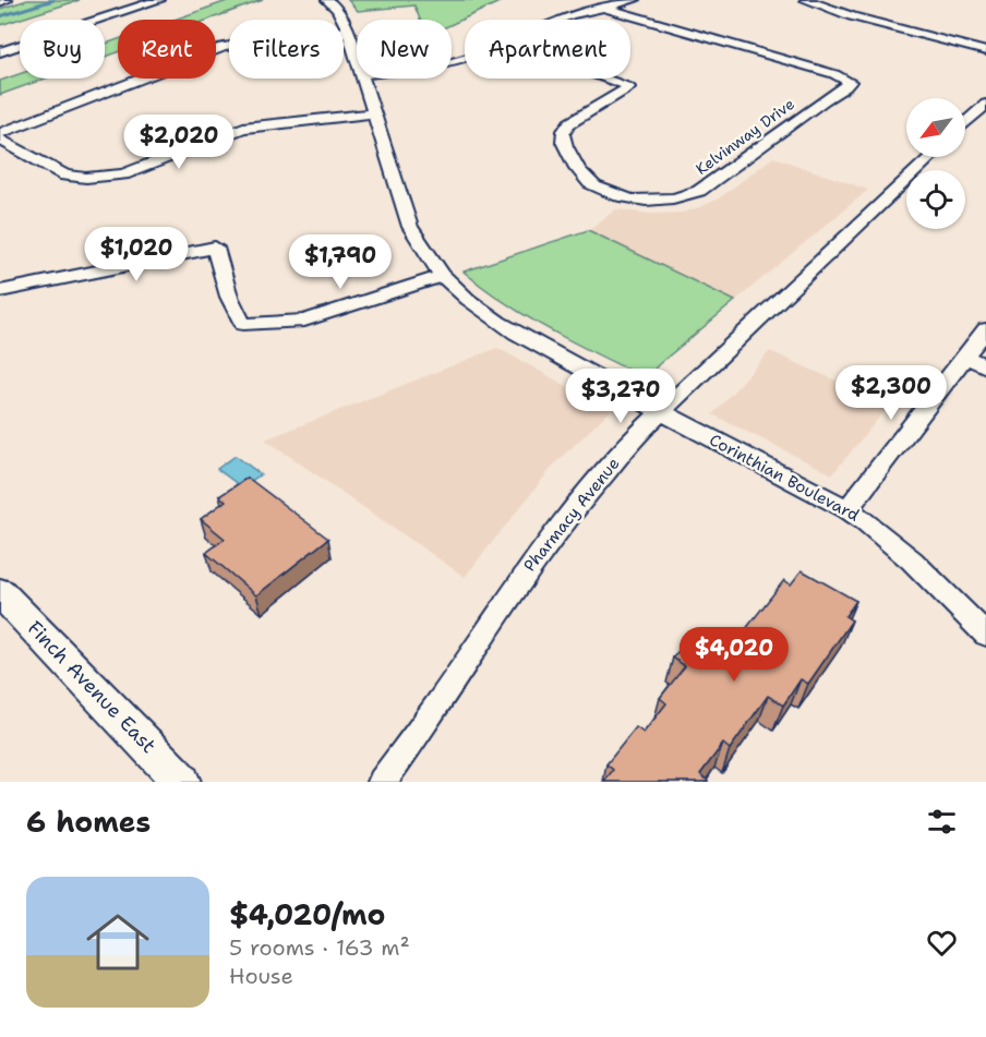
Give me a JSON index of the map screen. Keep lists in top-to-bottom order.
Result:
{
  "streets": {
    "main road": ["Finch Avenue East"],
    "street": ["Kelvinway Drive", "Corinthian Boulevard", "Pharmacy Avenue"]
  },
  "crossings": [
    ["Corinthian Boulevard", "Pharmacy Avenue"]
  ],
  "north": "bottom left",
  "page": {
    "chip": [
      "Buy",
      "Rent",
      "Filters",
      "New",
      "Apartment"
    ],
    "price": [
      "$2,020",
      "$1,020",
      "$1,790",
      "$2,300",
      "$3,270",
      "$4,020"
    ],
    "heading": "6 homes",
    "list": [
      {
        "name": "$4,020/mo",
        "note": "5 rooms · 163 m² · House"
      }
    ]
  }
}
